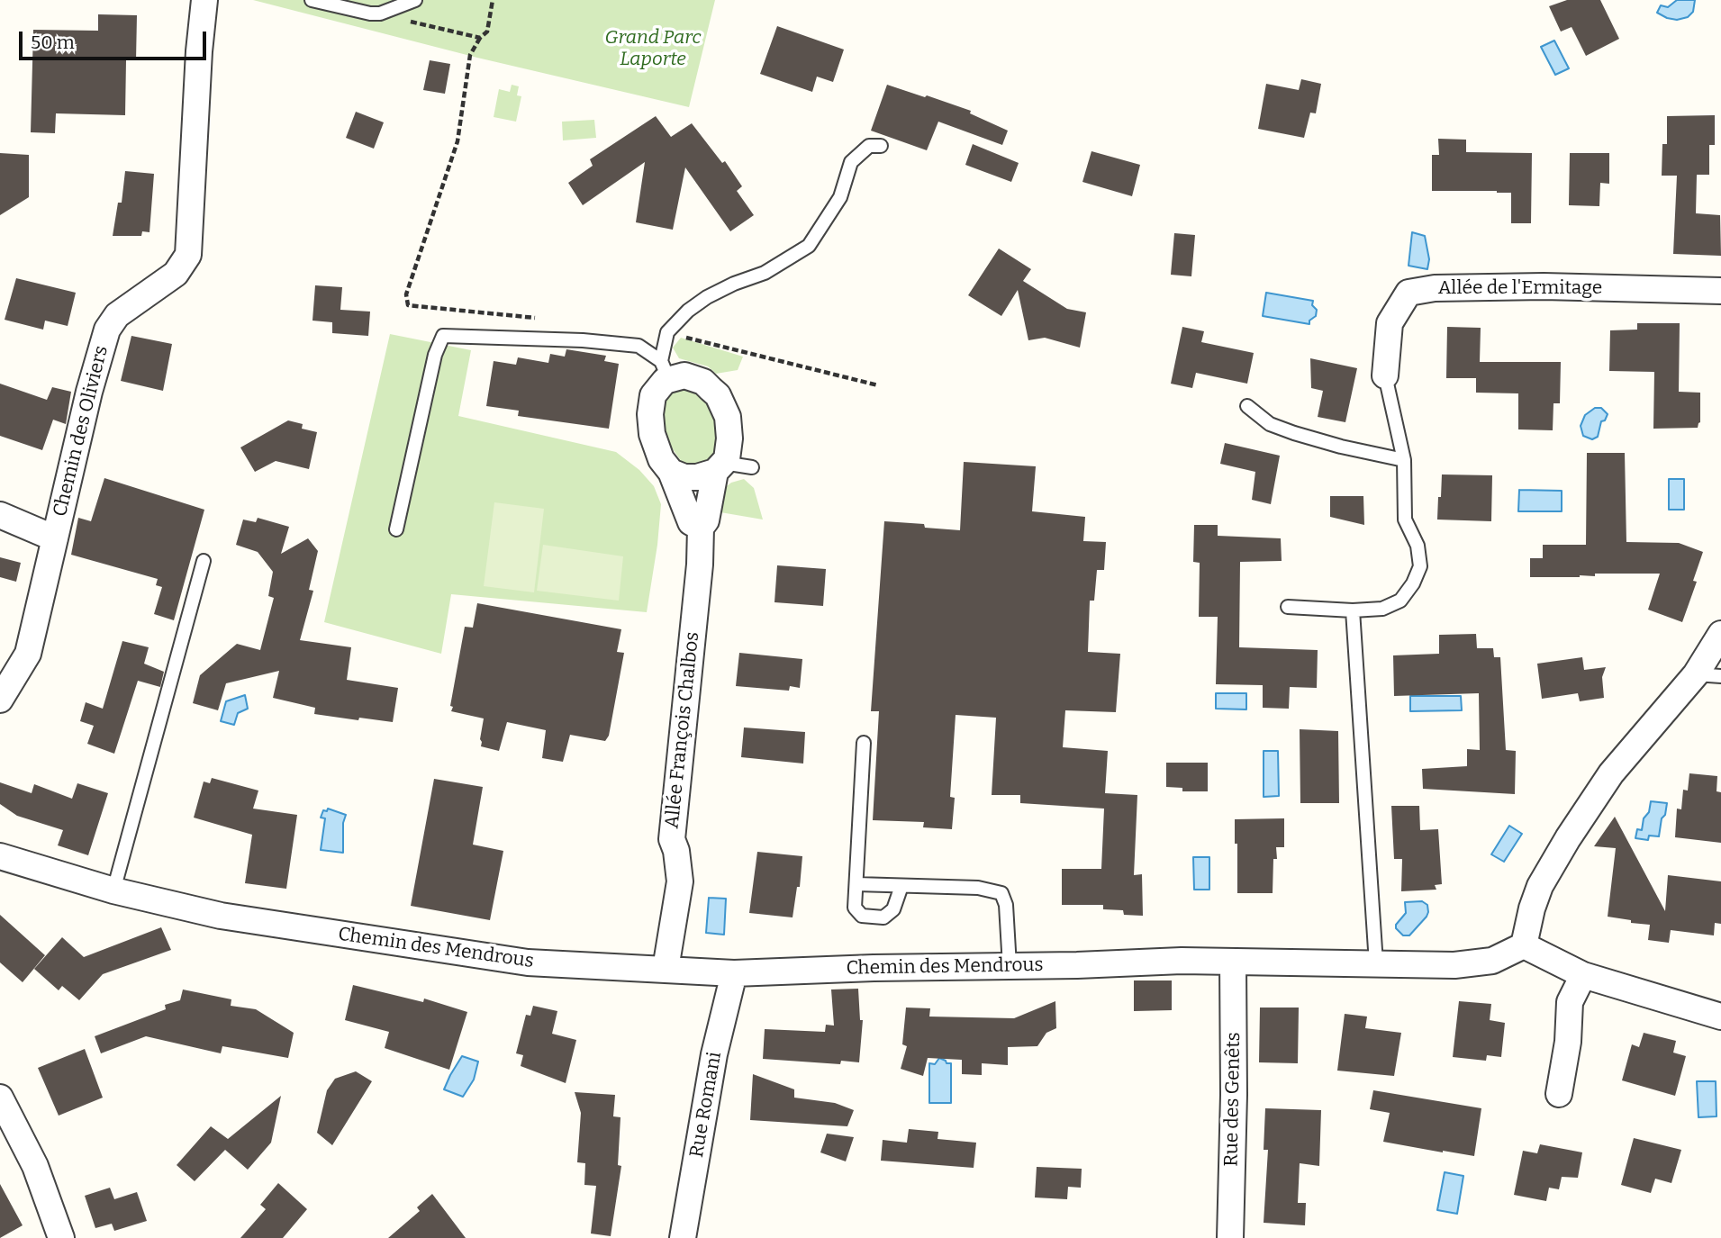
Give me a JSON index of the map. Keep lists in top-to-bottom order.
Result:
{
  "streets": {
    "street": [
      "Allée de l'Ermitage",
      "Chemin des Oliviers",
      "Allée François Chalbos",
      "Chemin des Mendrous",
      "Rue des Genêts",
      "Rue Romani"
    ]
  },
  "crossings": [
    ["Allée François Chalbos", "Chemin des Mendrous"],
    ["Chemin des Mendrous", "Rue des Genêts"],
    ["Chemin des Mendrous", "Rue Romani"]
  ],
  "parks": ["Grand Parc Laporte"],
  "scale_bar": "50 m"
}
